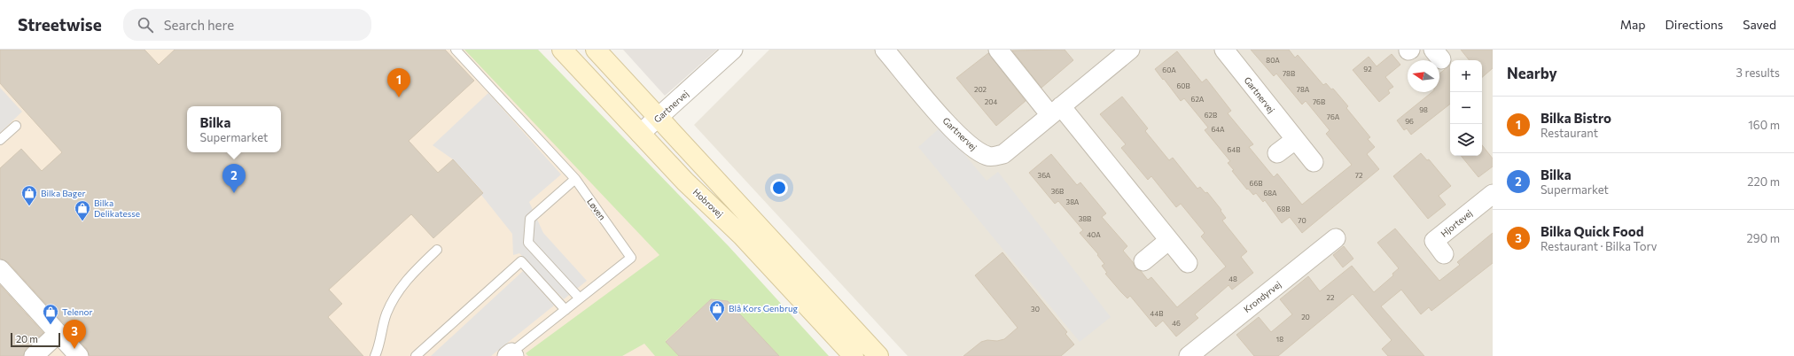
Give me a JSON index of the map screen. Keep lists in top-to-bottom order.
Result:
{
  "streets": {
    "main road": ["Hobrovej"],
    "street": ["Gartnervej", "Hjortevej", "Krondyrvej"],
    "lane": ["Løven"]
  },
  "crossings": [
    ["Gartnervej", "Hobrovej"]
  ],
  "places": {
    "shop": [
      "Bilka Bager",
      "Bilka Delikatesse",
      "Blå Kors Genbrug",
      "Telenor"
    ]
  },
  "house_numbers": [
    "80A",
    "92",
    "60A",
    "78B",
    "60B",
    "202",
    "78A",
    "62A",
    "204",
    "76B",
    "98",
    "62B",
    "76A",
    "96",
    "64A",
    "64B",
    "36A",
    "72",
    "66B",
    "36B",
    "68A",
    "38A",
    "68B",
    "38B",
    "70",
    "40A",
    "48",
    "22",
    "30",
    "44B",
    "20",
    "46",
    "18"
  ],
  "scale_bar": "20 m",
  "north": "left",
  "page": {
    "header": "Streetwise",
    "search": "Search here",
    "nav": ["Map", "Directions", "Saved"],
    "heading": ["Nearby", "3 results"],
    "map_buttons": ["+", "−"],
    "pins": ["1", "2", "3"],
    "list": [
      {
        "mark": "1",
        "name": "Bilka Bistro",
        "note": "Restaurant",
        "value": "160 m"
      },
      {
        "mark": "2",
        "name": "Bilka",
        "note": "Supermarket",
        "value": "220 m"
      },
      {
        "mark": "3",
        "name": "Bilka Quick Food",
        "note": "Restaurant · Bilka Torv",
        "value": "290 m"
      }
    ],
    "popup": ["Bilka", "Supermarket"],
    "scale": "20 m"
  }
}
